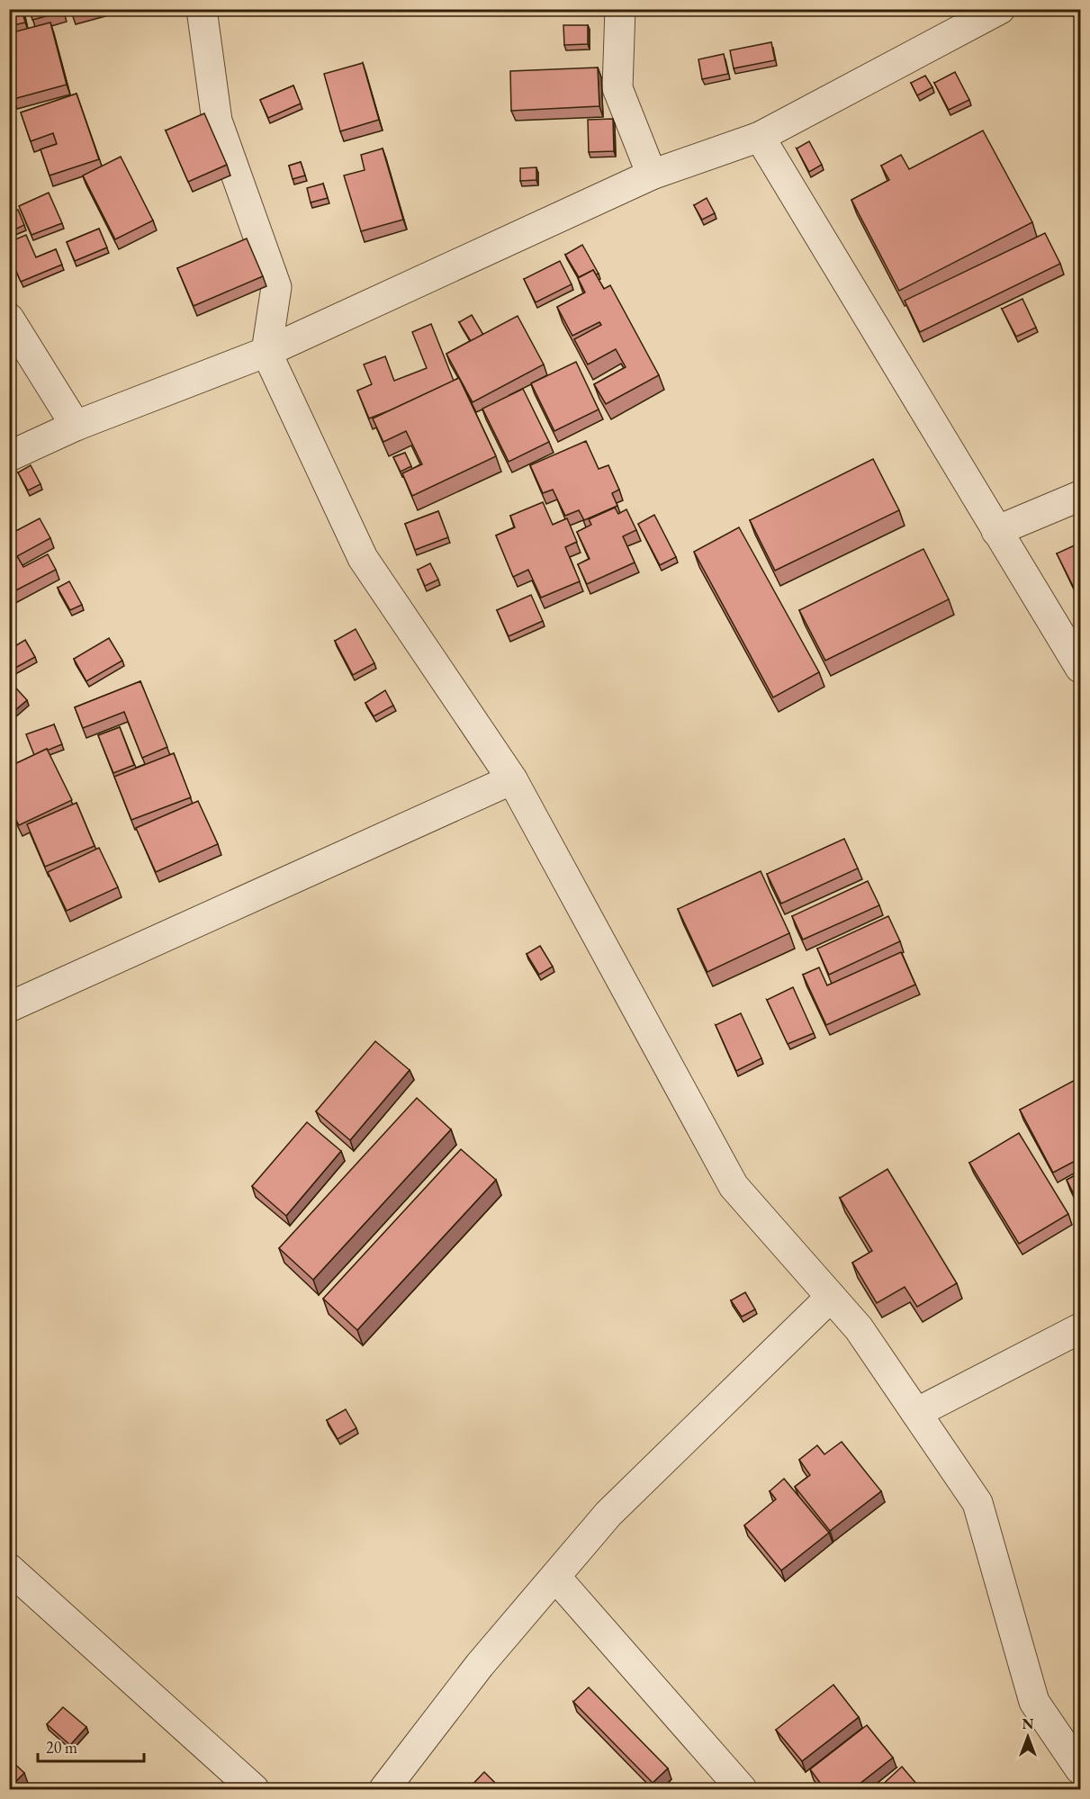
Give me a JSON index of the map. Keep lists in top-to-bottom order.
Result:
{
  "scale_bar": "20 m",
  "north": "top"
}
